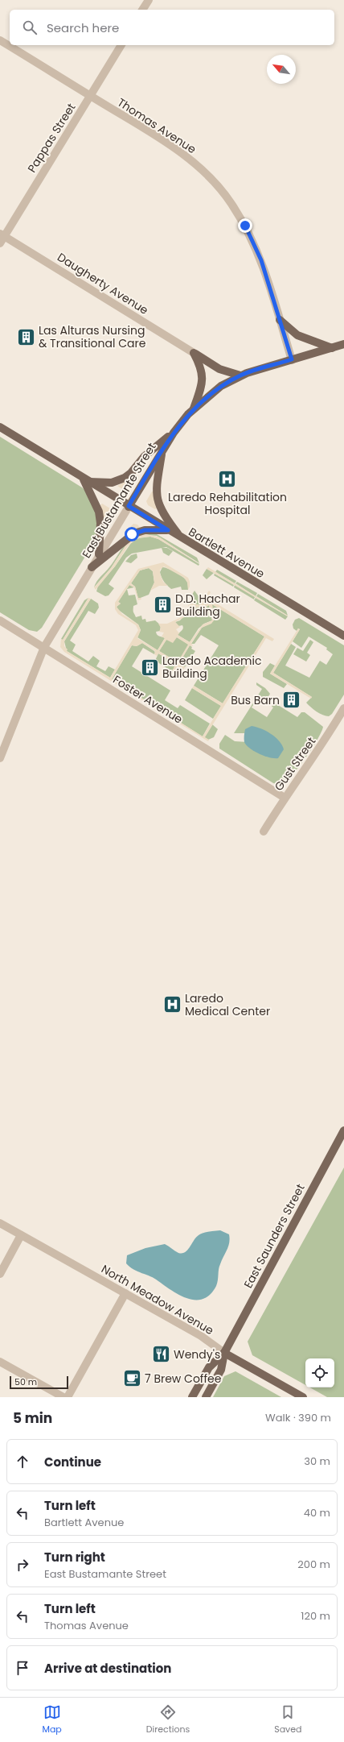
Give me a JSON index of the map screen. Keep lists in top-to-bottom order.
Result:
{
  "streets": {
    "main road": [
      "East Bustamante Street",
      "Bartlett Avenue",
      "East Saunders Street",
      "North Meadow Avenue"
    ],
    "street": [
      "Thomas Avenue",
      "Pappas Street",
      "Daugherty Avenue",
      "Foster Avenue",
      "Gust Street"
    ]
  },
  "crossings": [
    ["Thomas Avenue", "Pappas Street"],
    ["Thomas Avenue", "East Bustamante Street"],
    ["Pappas Street", "Daugherty Avenue"],
    ["East Bustamante Street", "Bartlett Avenue"],
    ["East Bustamante Street", "Foster Avenue"],
    ["Foster Avenue", "Gust Street"],
    ["East Saunders Street", "North Meadow Avenue"]
  ],
  "places": {
    "building": [
      "Las Alturas Nursing & Transitional Care",
      "D.D. Hachar Building",
      "Laredo Academic Building",
      "Bus Barn"
    ],
    "hospital": ["Laredo Rehabilitation Hospital", "Laredo Medical Center"],
    "restaurant": ["Wendy's"],
    "cafe": ["7 Brew Coffee"]
  },
  "scale_bar": "50 m",
  "north": "top left",
  "page": {
    "search": "Search here",
    "scale": "50 m",
    "heading": ["5 min", "Walk · 390 m"],
    "list": [
      ["Continue", "30 m"],
      ["Turn left", "Bartlett Avenue", "40 m"],
      ["Turn right", "East Bustamante Street", "200 m"],
      ["Turn left", "Thomas Avenue", "120 m"],
      "Arrive at destination"
    ],
    "nav": ["Map", "Directions", "Saved"]
  }
}
